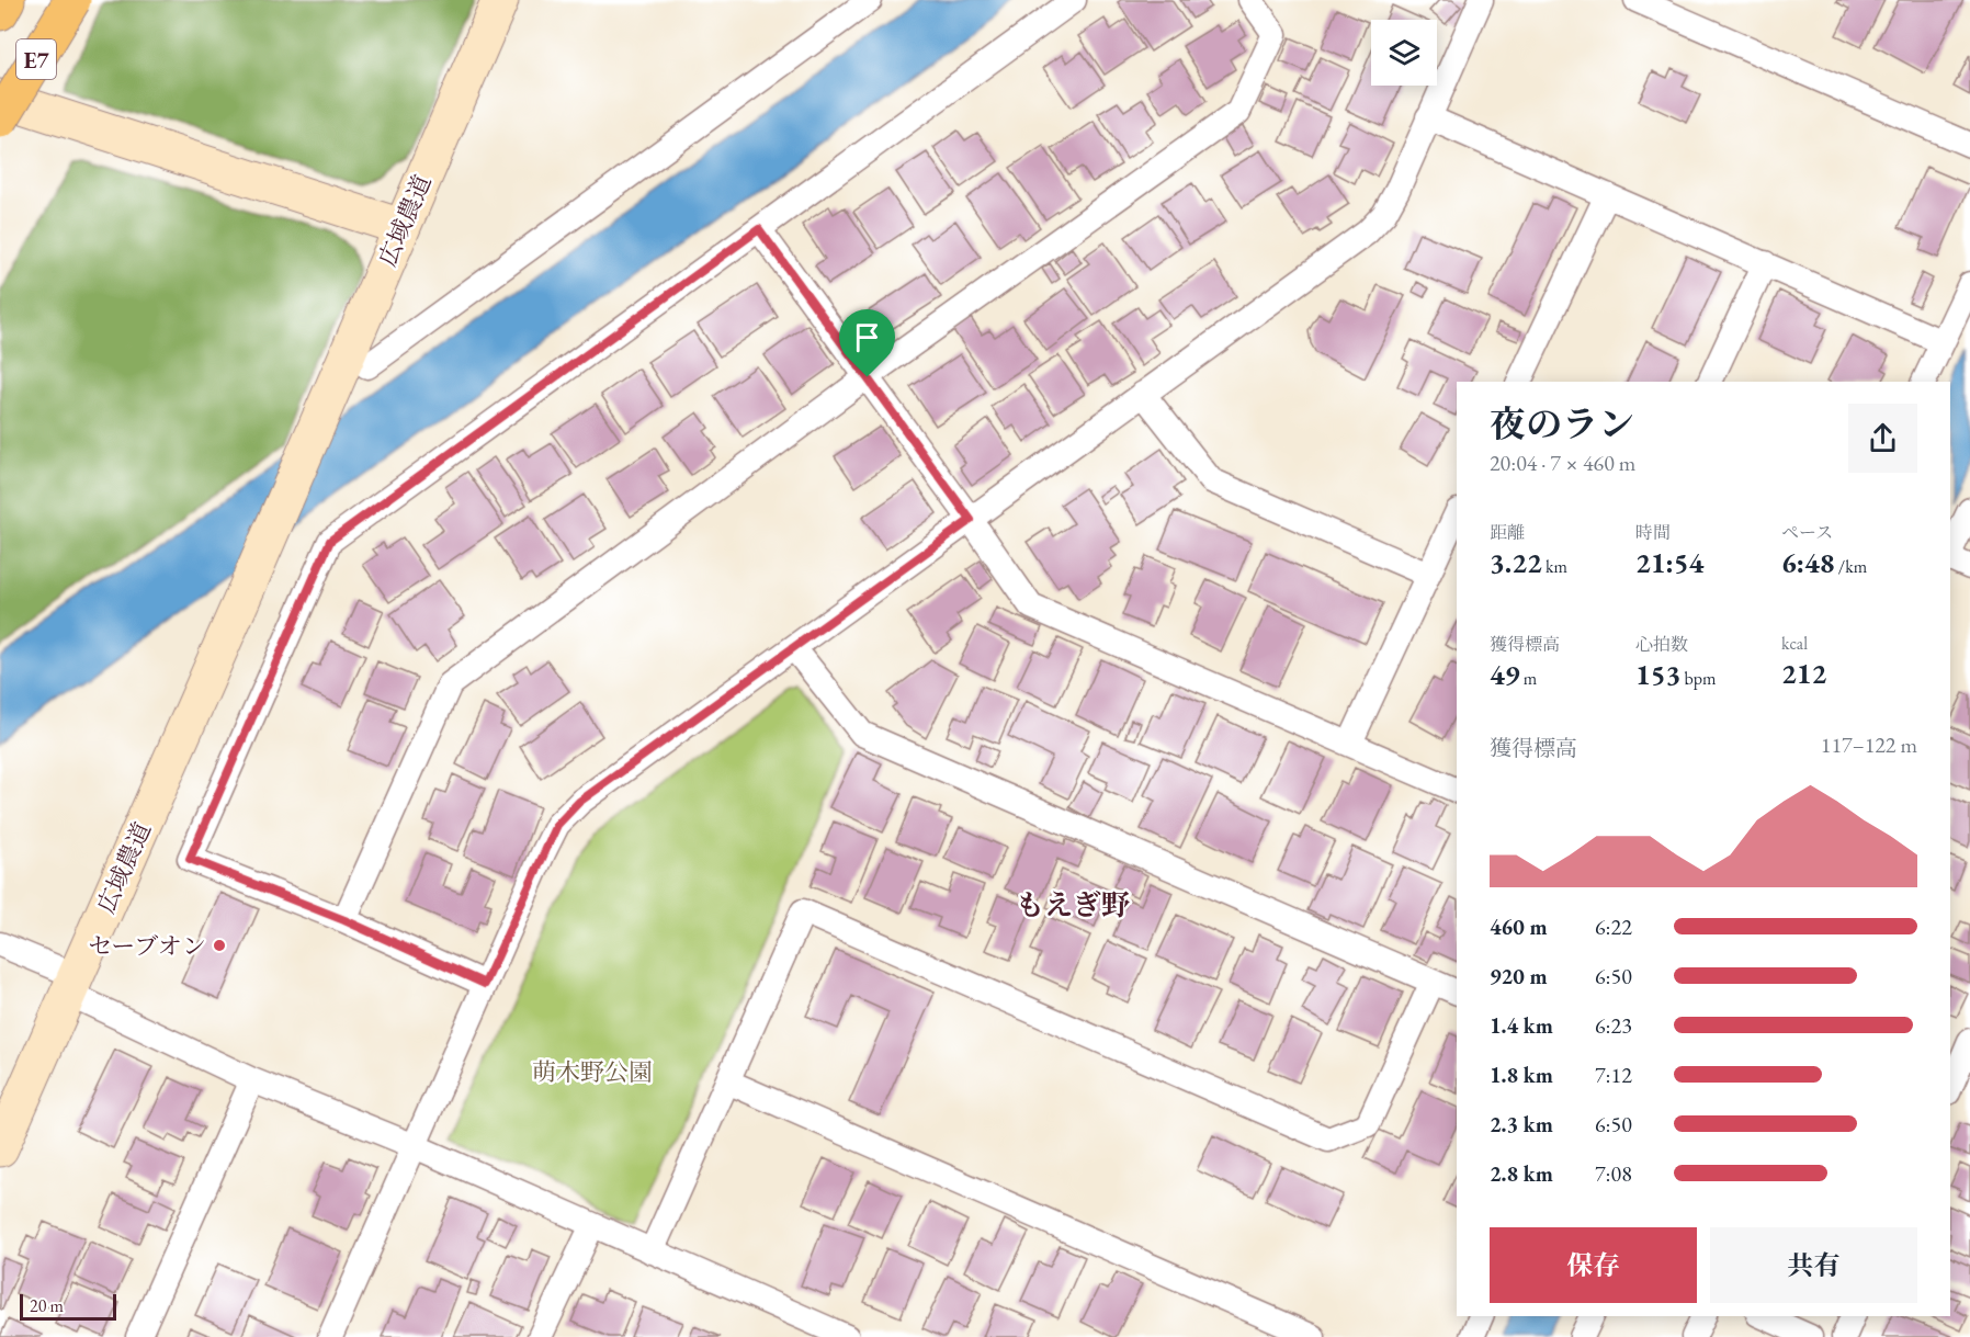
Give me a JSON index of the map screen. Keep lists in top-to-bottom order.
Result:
{
  "streets": {
    "highway": ["E7"],
    "street": ["広域農道"]
  },
  "districts": ["もえぎ野"],
  "parks": ["萌木野公園"],
  "places": ["セーブオン"],
  "scale_bar": "20 m",
  "page": {
    "heading": ["夜のラン", "20:04 · 7 × 460 m"],
    "stats": [
      ["距離", "3.22 km"],
      ["時間", "21:54"],
      ["ペース", "6:48 /km"],
      ["獲得標高", "49 m"],
      ["心拍数", "153 bpm"],
      ["kcal", "212"]
    ],
    "chart": ["獲得標高", "117–122 m"],
    "list": [
      {
        "name": "460 m",
        "note": "6:22"
      },
      {
        "name": "920 m",
        "note": "6:50"
      },
      {
        "name": "1.4 km",
        "note": "6:23"
      },
      {
        "name": "1.8 km",
        "note": "7:12"
      },
      {
        "name": "2.3 km",
        "note": "6:50"
      },
      {
        "name": "2.8 km",
        "note": "7:08"
      }
    ],
    "buttons": ["保存", "共有"],
    "scale": "20 m"
  }
}
